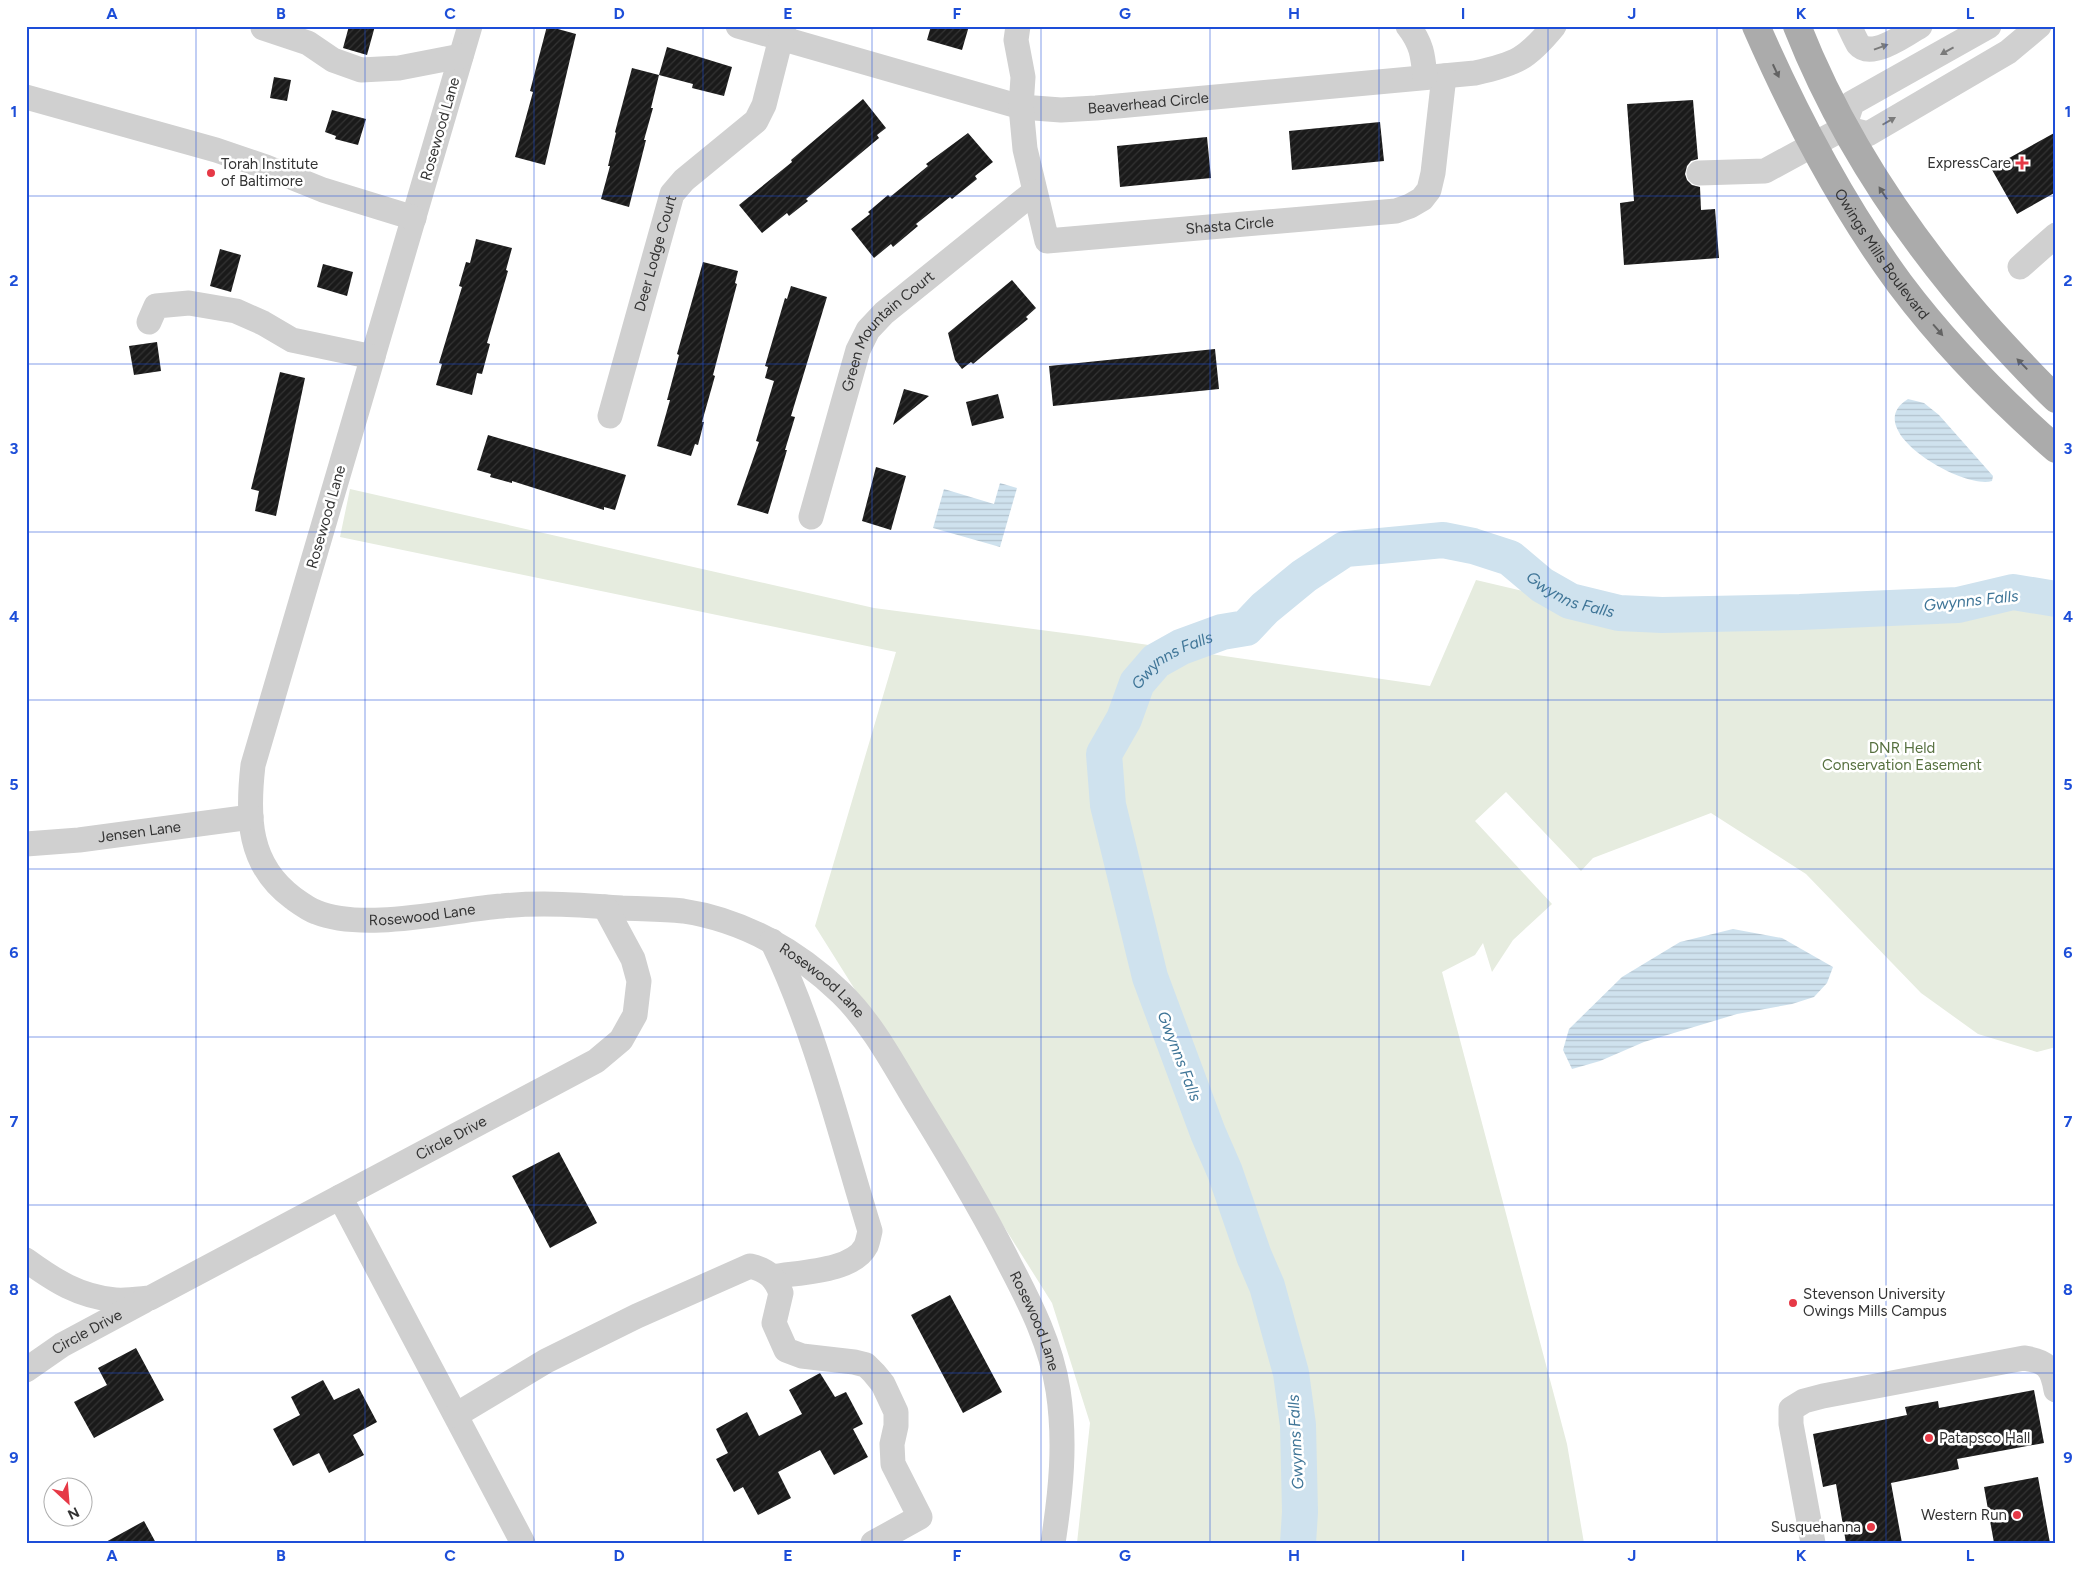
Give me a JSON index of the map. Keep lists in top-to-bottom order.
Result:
{
  "streets": {
    "main road": ["Owings Mills Boulevard"],
    "street": [
      "Beaverhead Circle",
      "Rosewood Lane",
      "Shasta Circle",
      "Deer Lodge Court",
      "Green Mountain Court",
      "Jensen Lane",
      "Circle Drive"
    ]
  },
  "crossings": [
    ["Beaverhead Circle", "Shasta Circle"],
    ["Beaverhead Circle", "Deer Lodge Court"],
    ["Rosewood Lane", "Jensen Lane"],
    ["Rosewood Lane", "Circle Drive"],
    ["Shasta Circle", "Green Mountain Court"]
  ],
  "water": ["Gwynns Falls"],
  "parks": ["DNR Held Conservation Easement"],
  "places": {
    "health": ["ExpressCare"],
    "other": [
      "Torah Institute of Baltimore",
      "Stevenson University Owings Mills Campus",
      "Patapsco Hall",
      "Western Run",
      "Susquehanna"
    ]
  },
  "north": "bottom right",
  "grid": {
    "columns": [
      "A",
      "B",
      "C",
      "D",
      "E",
      "F",
      "G",
      "H",
      "I",
      "J",
      "K",
      "L"
    ],
    "rows": [
      "1",
      "2",
      "3",
      "4",
      "5",
      "6",
      "7",
      "8",
      "9"
    ]
  }
}
